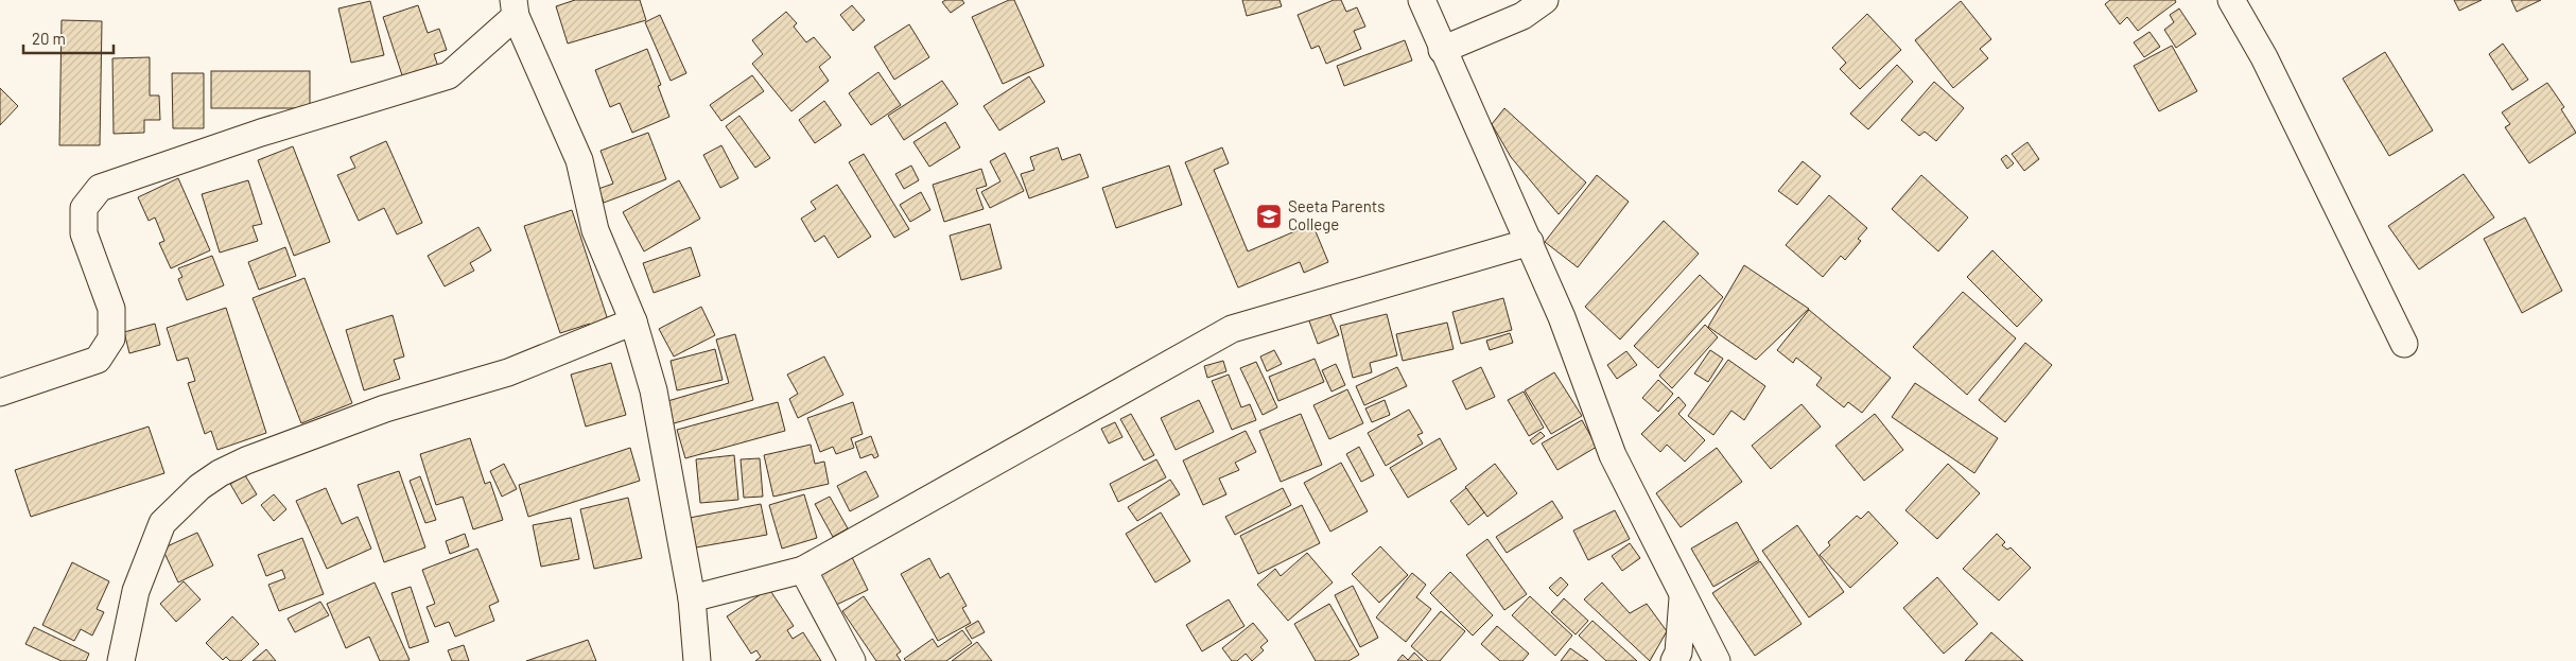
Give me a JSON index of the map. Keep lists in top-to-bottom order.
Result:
{
  "places": {
    "school or university": ["Seeta Parents College"]
  },
  "scale_bar": "20 m"
}
